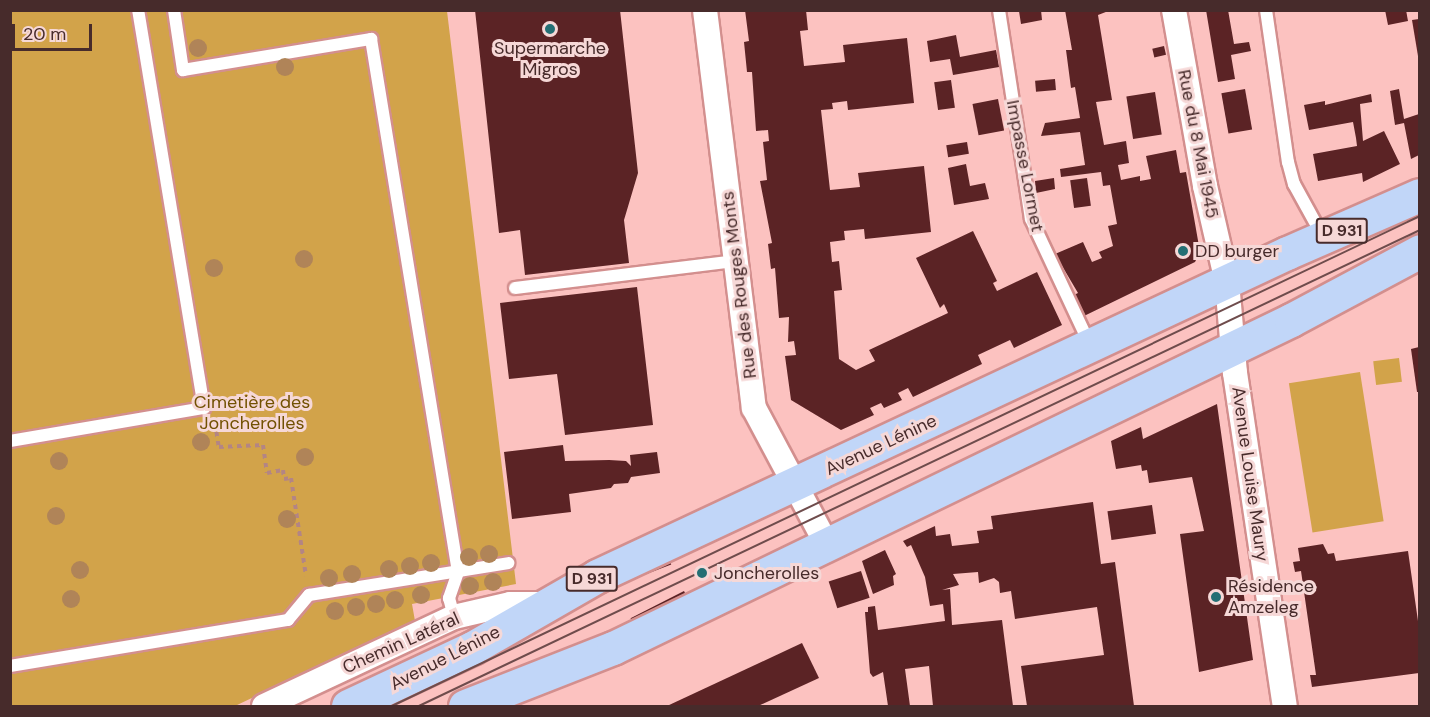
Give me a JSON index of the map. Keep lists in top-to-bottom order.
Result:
{
  "streets": {
    "main road": ["D 931", "Avenue Lénine"],
    "street": [
      "Rue du 8 Mai 1945",
      "Rue des Rouges Monts",
      "Avenue Louise Maury",
      "Chemin Latéral"
    ],
    "lane": ["Impasse Lormet"]
  },
  "crossings": [
    ["Rue du 8 Mai 1945", "Avenue Lénine"],
    ["Rue du 8 Mai 1945", "Avenue Louise Maury"],
    ["Impasse Lormet", "Avenue Lénine"],
    ["Rue des Rouges Monts", "Avenue Lénine"],
    ["Avenue Lénine", "Chemin Latéral"]
  ],
  "parks": ["Cimetière des Joncherolles"],
  "places": [
    "Supermarche Migros",
    "DD burger",
    "Joncherolles",
    "Résidence Amzeleg"
  ],
  "scale_bar": "20 m"
}
